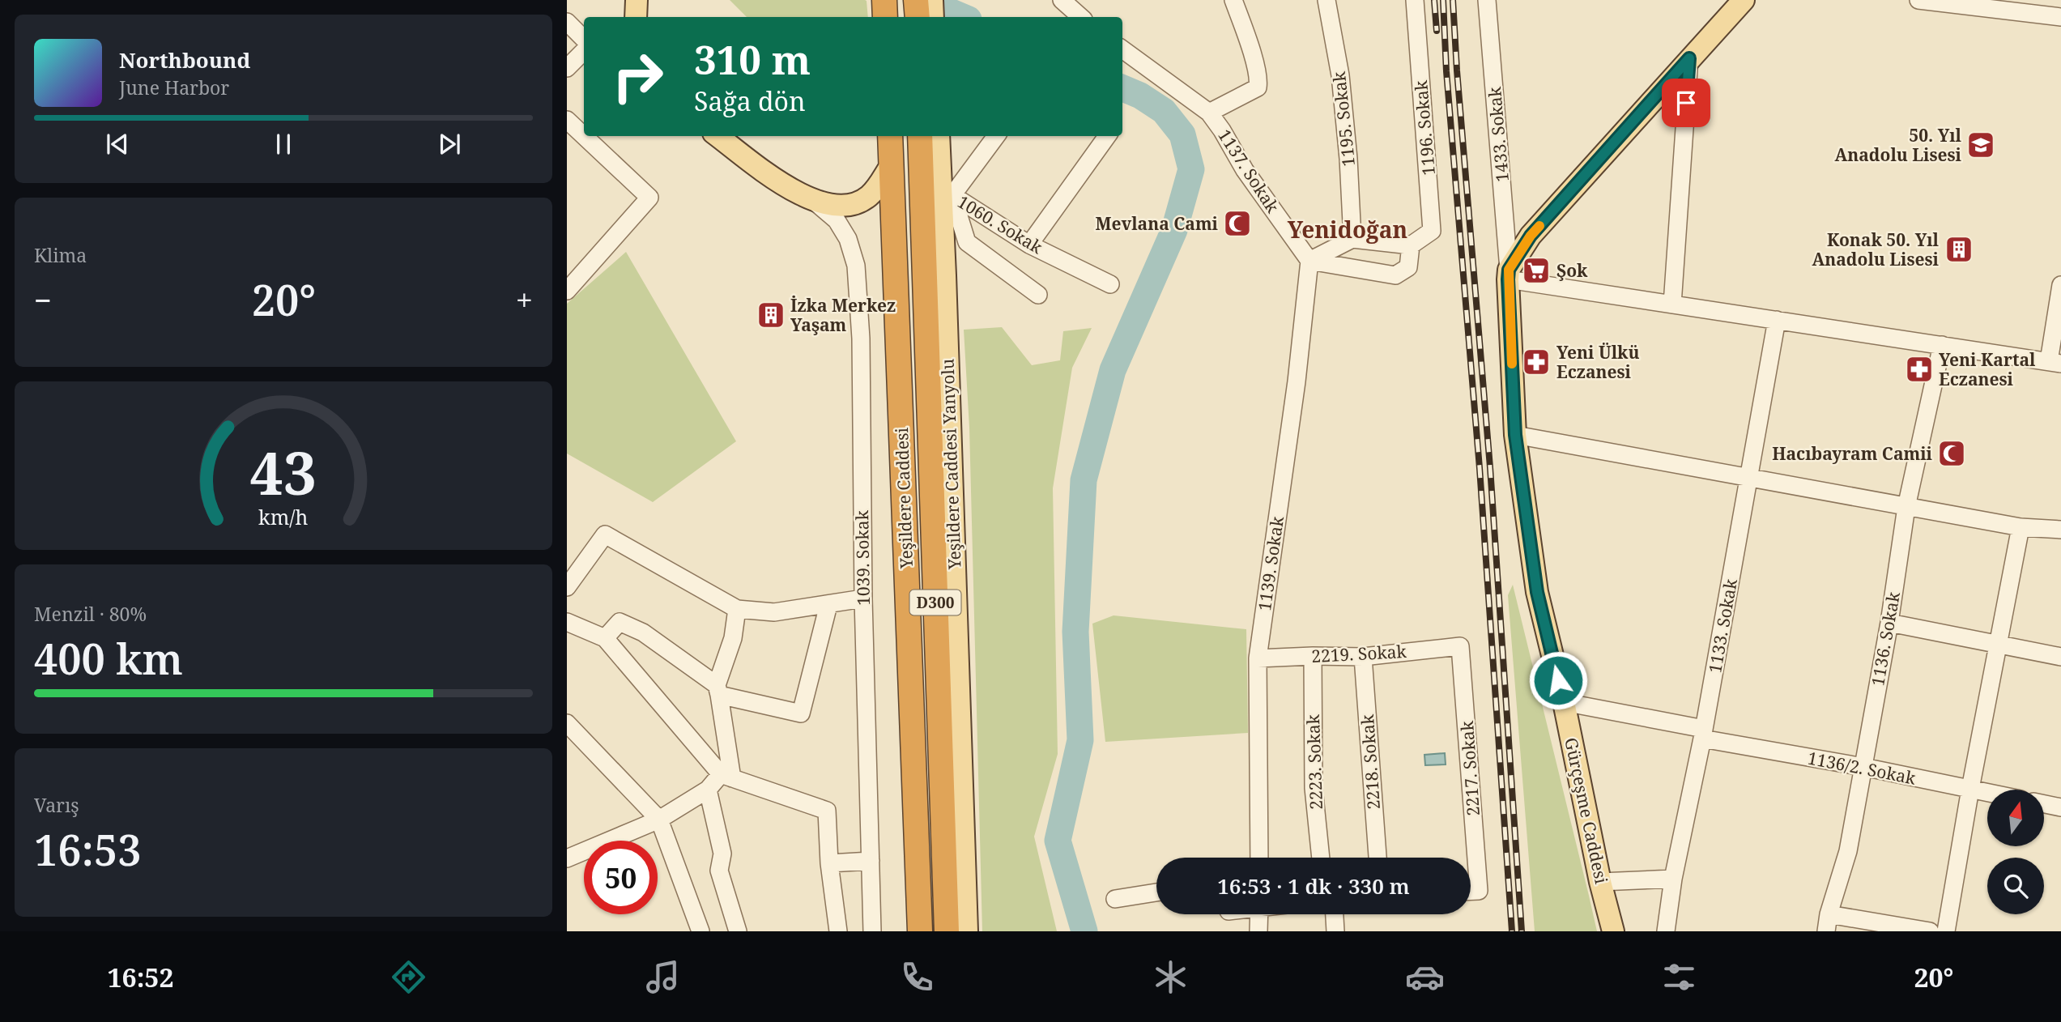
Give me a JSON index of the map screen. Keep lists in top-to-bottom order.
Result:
{
  "streets": {
    "highway": ["Yeşildere Caddesi", "D300"],
    "main road": ["Yeşildere Caddesi Yanyolu", "Gürçeşme Caddesi"],
    "street": [
      "1195. Sokak",
      "1196. Sokak",
      "1433. Sokak",
      "1137. Sokak",
      "1060. Sokak",
      "1039. Sokak",
      "1139. Sokak",
      "1133. Sokak",
      "1136. Sokak",
      "2219. Sokak",
      "2223. Sokak",
      "2218. Sokak",
      "1136/2. Sokak",
      "2217. Sokak"
    ]
  },
  "crossings": [
    ["1433. Sokak", "Gürçeşme Caddesi"],
    ["1137. Sokak", "1139. Sokak"],
    ["1139. Sokak", "2219. Sokak"],
    ["1133. Sokak", "1136/2. Sokak"],
    ["1136. Sokak", "1136/2. Sokak"],
    ["2219. Sokak", "2223. Sokak"],
    ["2219. Sokak", "2218. Sokak"],
    ["2219. Sokak", "2217. Sokak"],
    ["1136/2. Sokak", "Gürçeşme Caddesi"]
  ],
  "districts": ["Yenidoğan"],
  "places": {
    "school or university": ["50. Yıl Anadolu Lisesi"],
    "mosque": ["Mevlana Cami", "Hacıbayram Camii"],
    "building": ["Konak 50. Yıl Anadolu Lisesi", "İzka Merkez Yaşam"],
    "supermarket": ["Şok"],
    "pharmacy": ["Yeni Ülkü Eczanesi", "Yeni Kartal Eczanesi"]
  },
  "north": "top",
  "page": {
    "turn": ["310 m", "Sağa dön"],
    "song": ["Northbound", "June Harbor"],
    "tile": [
      "Klima",
      ["Menzil · 80%", "400 km"],
      ["Varış", "16:53"]
    ],
    "heat": ["−", "20°", "+"],
    "limit": "50",
    "trip": "16:53 · 1 dk · 330 m",
    "tabs": ["16:52", "20°"],
    "gauge": ["43", "km/h"]
  }
}
